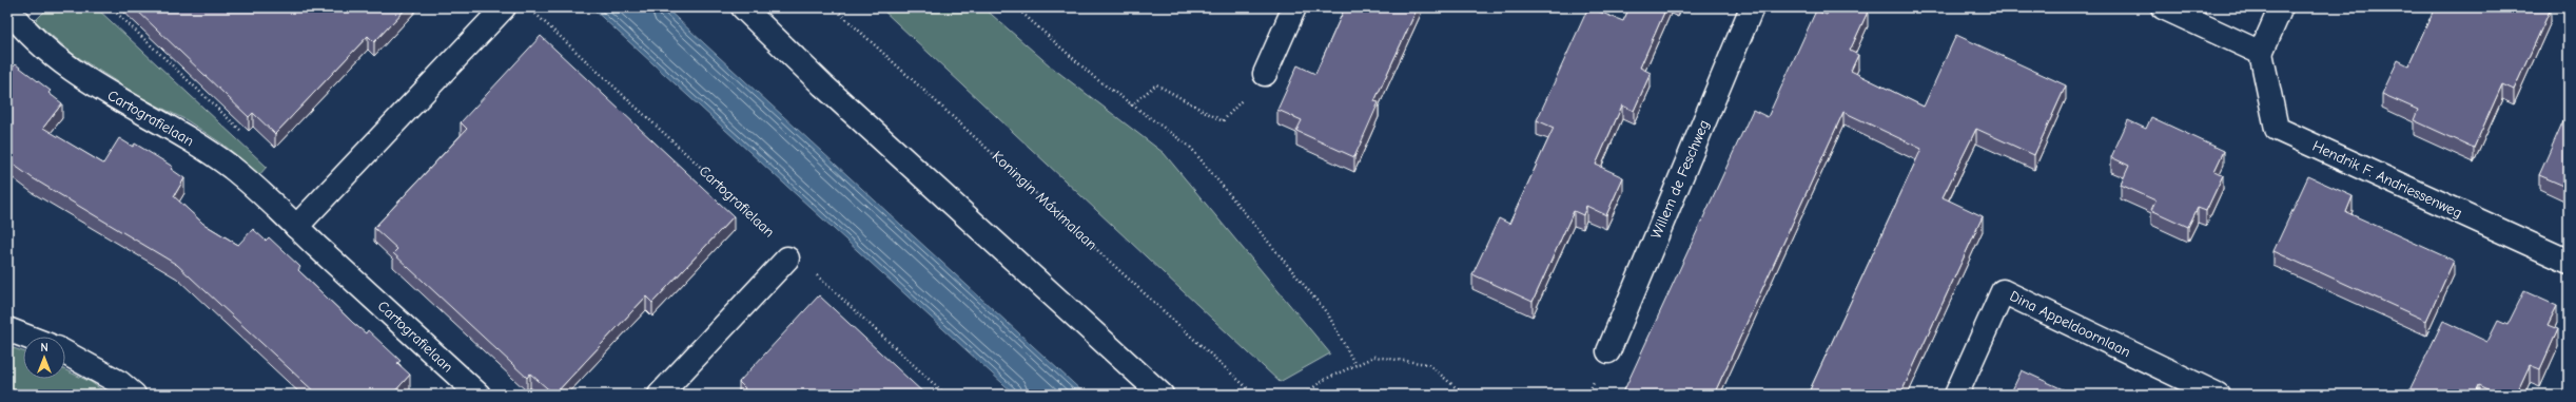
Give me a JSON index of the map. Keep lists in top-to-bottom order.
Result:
{
  "streets": {
    "street": [
      "Cartografielaan",
      "Willem de Feschweg",
      "Hendrik F. Andriessenweg",
      "Dina Appeldoornlaan"
    ],
    "path": ["Koningin Máximalaan"]
  },
  "north": "top"
}
